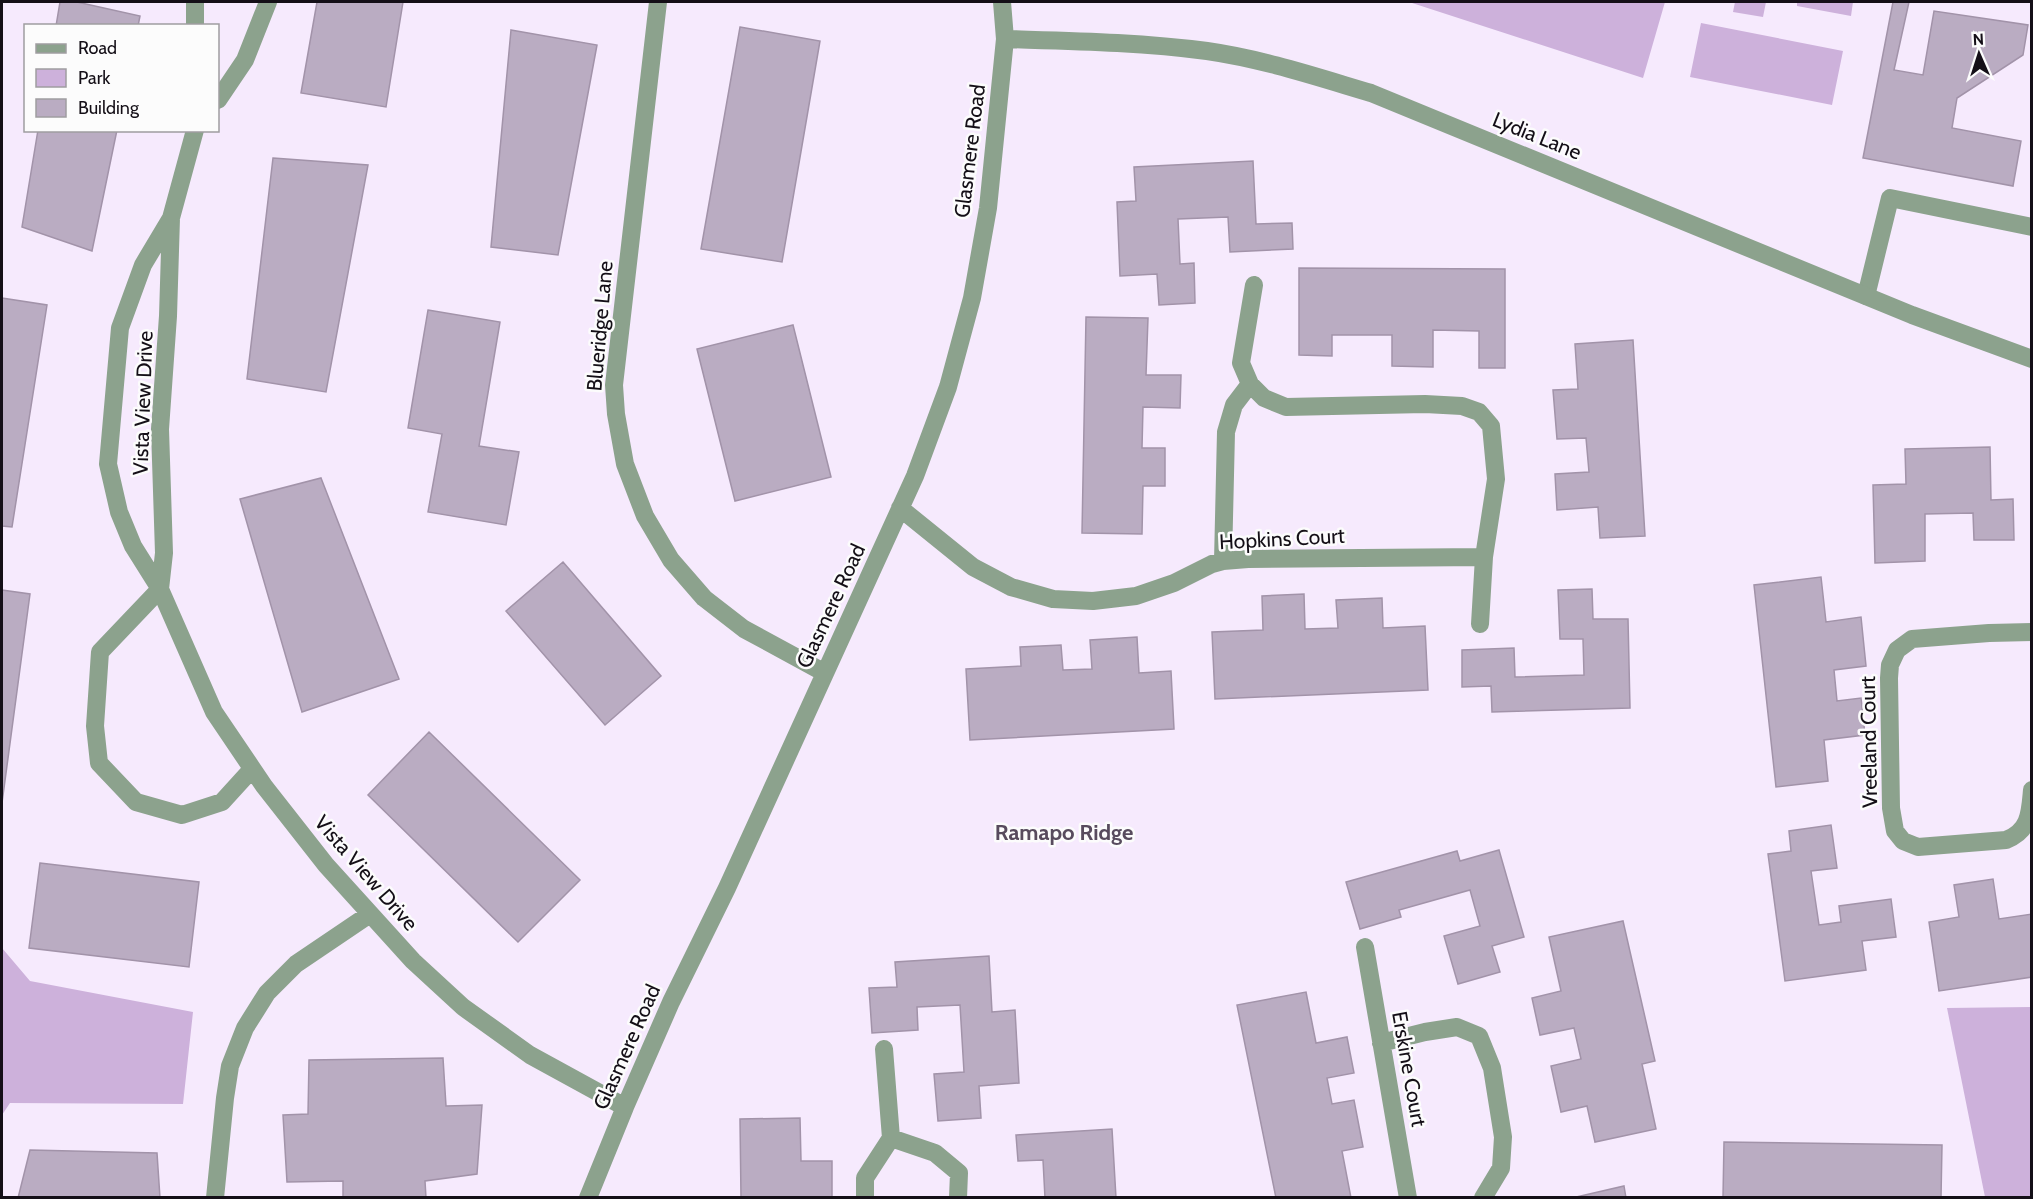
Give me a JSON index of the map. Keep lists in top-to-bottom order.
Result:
{
  "streets": {
    "street": [
      "Lydia Lane",
      "Glasmere Road",
      "Blueridge Lane",
      "Vista View Drive",
      "Hopkins Court",
      "Vreeland Court",
      "Erskine Court"
    ]
  },
  "crossings": [
    ["Lydia Lane", "Glasmere Road"],
    ["Glasmere Road", "Blueridge Lane"],
    ["Glasmere Road", "Vista View Drive"],
    ["Glasmere Road", "Hopkins Court"]
  ],
  "districts": ["Ramapo Ridge"],
  "legend": ["Road", "Park", "Building"],
  "north": "top"
}
